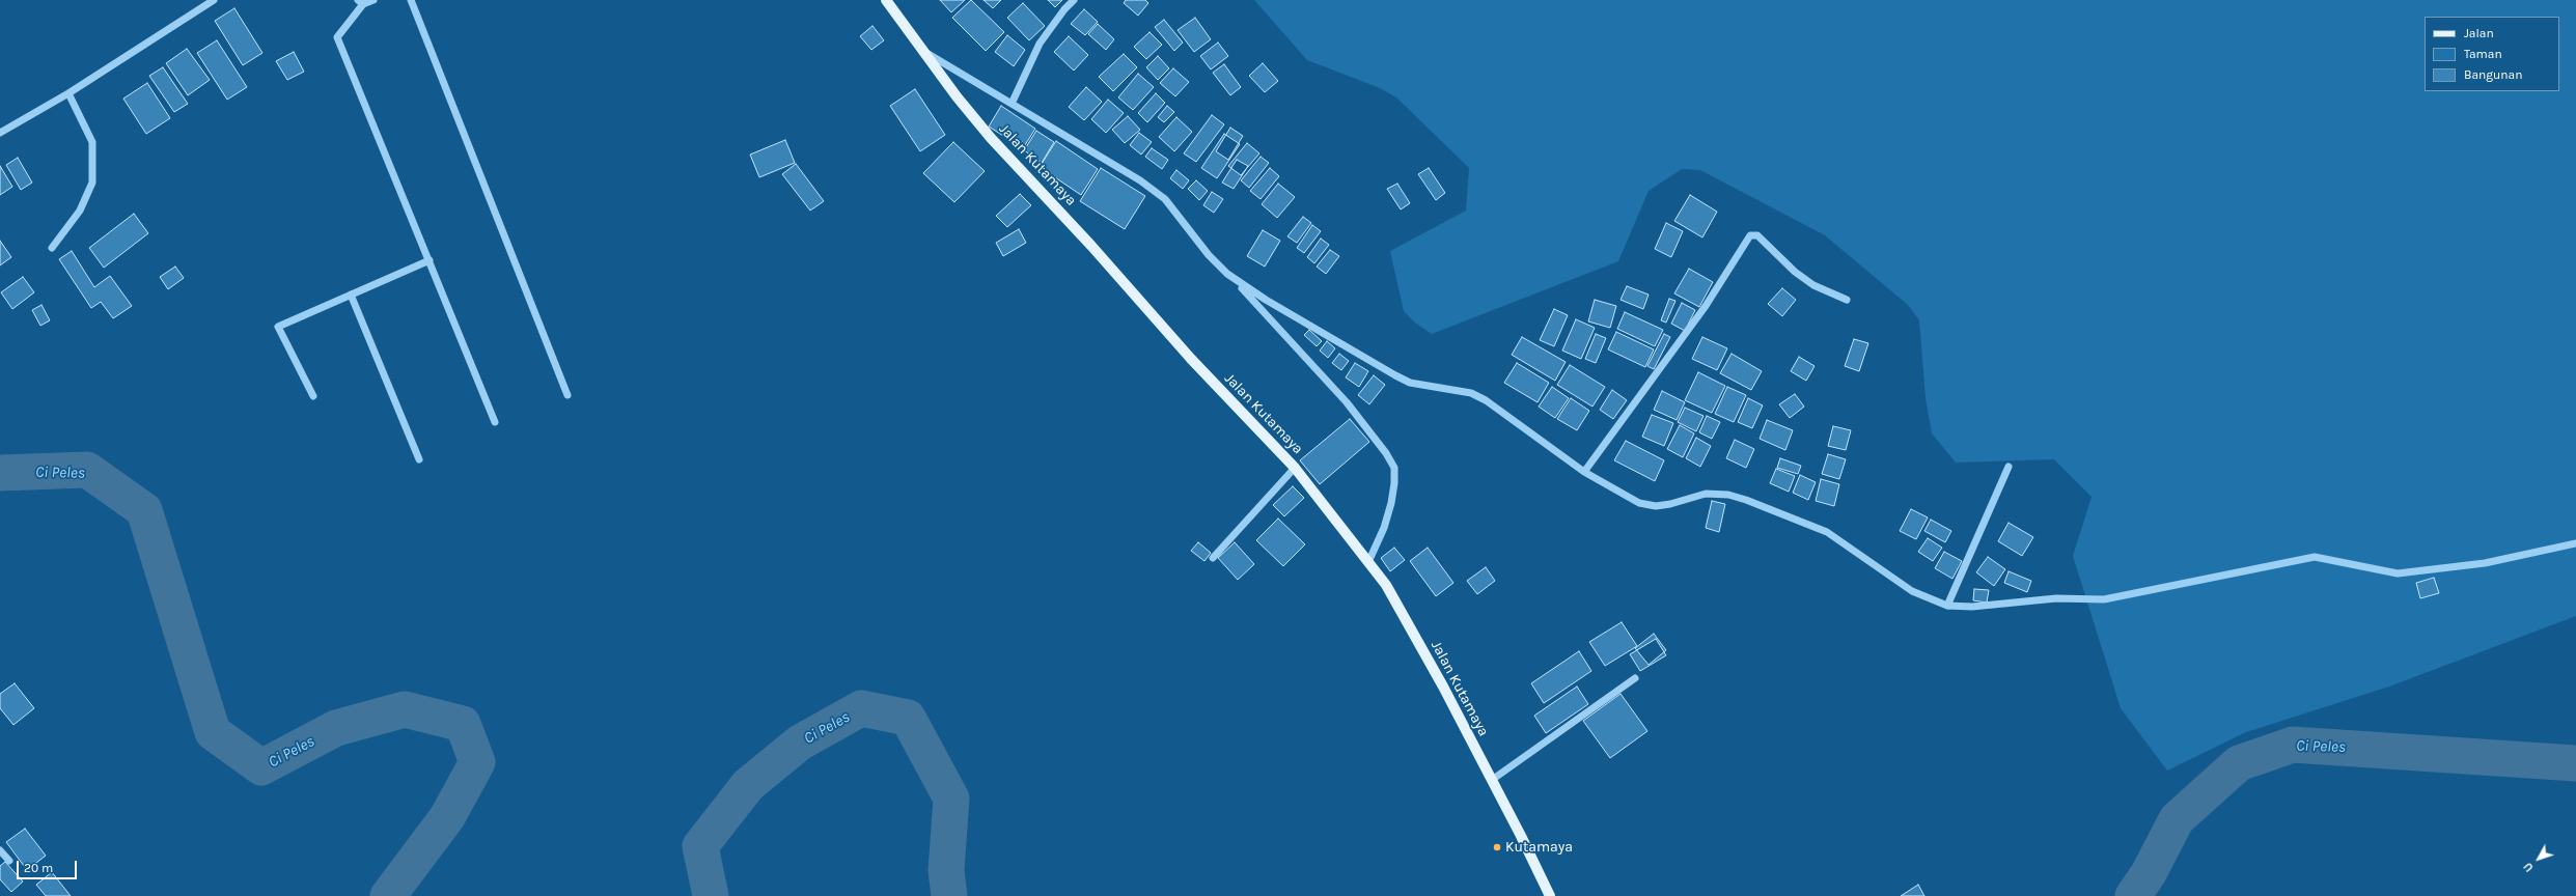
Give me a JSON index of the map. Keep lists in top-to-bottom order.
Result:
{
  "streets": {
    "main road": ["Jalan Kutamaya"]
  },
  "water": ["Ci Peles"],
  "places": ["Kutamaya"],
  "legend": ["Jalan", "Taman", "Bangunan"],
  "scale_bar": "20 m",
  "north": "bottom left"
}
